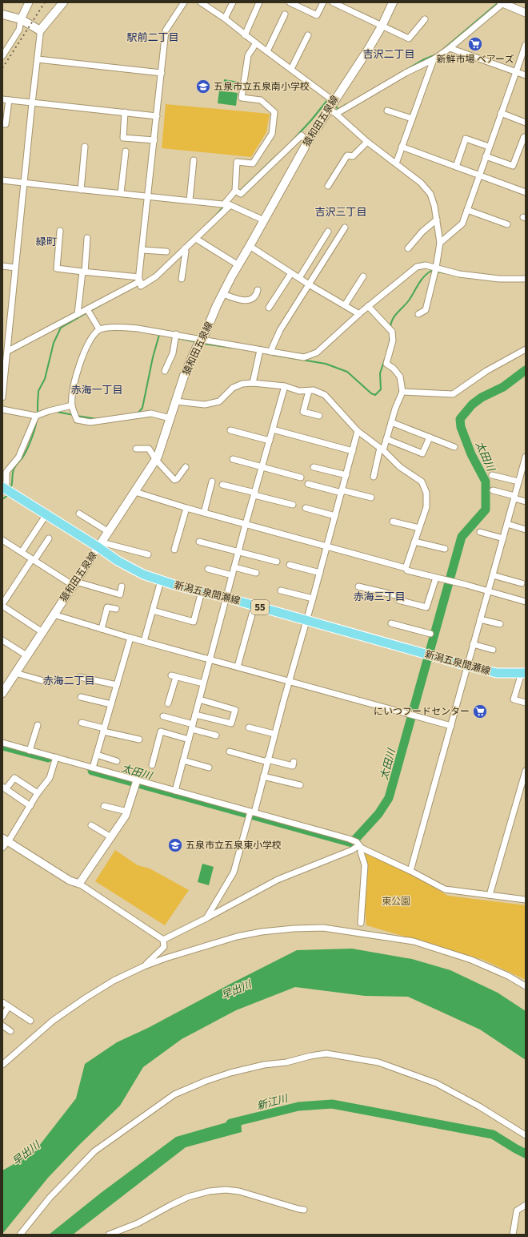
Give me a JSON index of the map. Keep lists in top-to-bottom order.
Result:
{
  "streets": {
    "main road": ["猿和田五泉線", "新潟五泉間瀬線", "55"]
  },
  "crossings": [
    ["猿和田五泉線", "新潟五泉間瀬線"]
  ],
  "districts": [
    "駅前二丁目",
    "吉沢二丁目",
    "吉沢三丁目",
    "緑町",
    "赤海一丁目",
    "赤海三丁目",
    "赤海二丁目"
  ],
  "water": ["太田川", "早出川", "新江川"],
  "parks": ["東公園"],
  "places": {
    "supermarket": ["新鮮市場 ベアーズ", "にいつフードセンター"],
    "school or university": ["五泉市立五泉南小学校", "五泉市立五泉東小学校"]
  }
}
